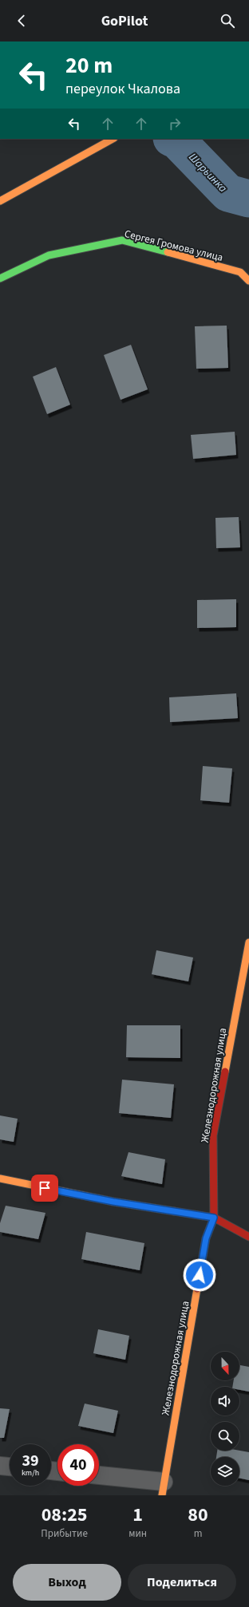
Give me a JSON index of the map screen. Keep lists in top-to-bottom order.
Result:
{
  "streets": {
    "street": ["Сергея Громова улица", "Железнодорожная улица"]
  },
  "water": ["Шарьинка"],
  "north": "bottom",
  "page": {
    "header": "GoPilot",
    "turn": ["20 m", "переулок Чкалова"],
    "speed": "39 km/h",
    "limit": "40",
    "eta": [
      "08:25",
      "Прибытие",
      "1",
      "мин",
      "80",
      "m"
    ],
    "buttons": ["Выход", "Поделиться"]
  }
}
